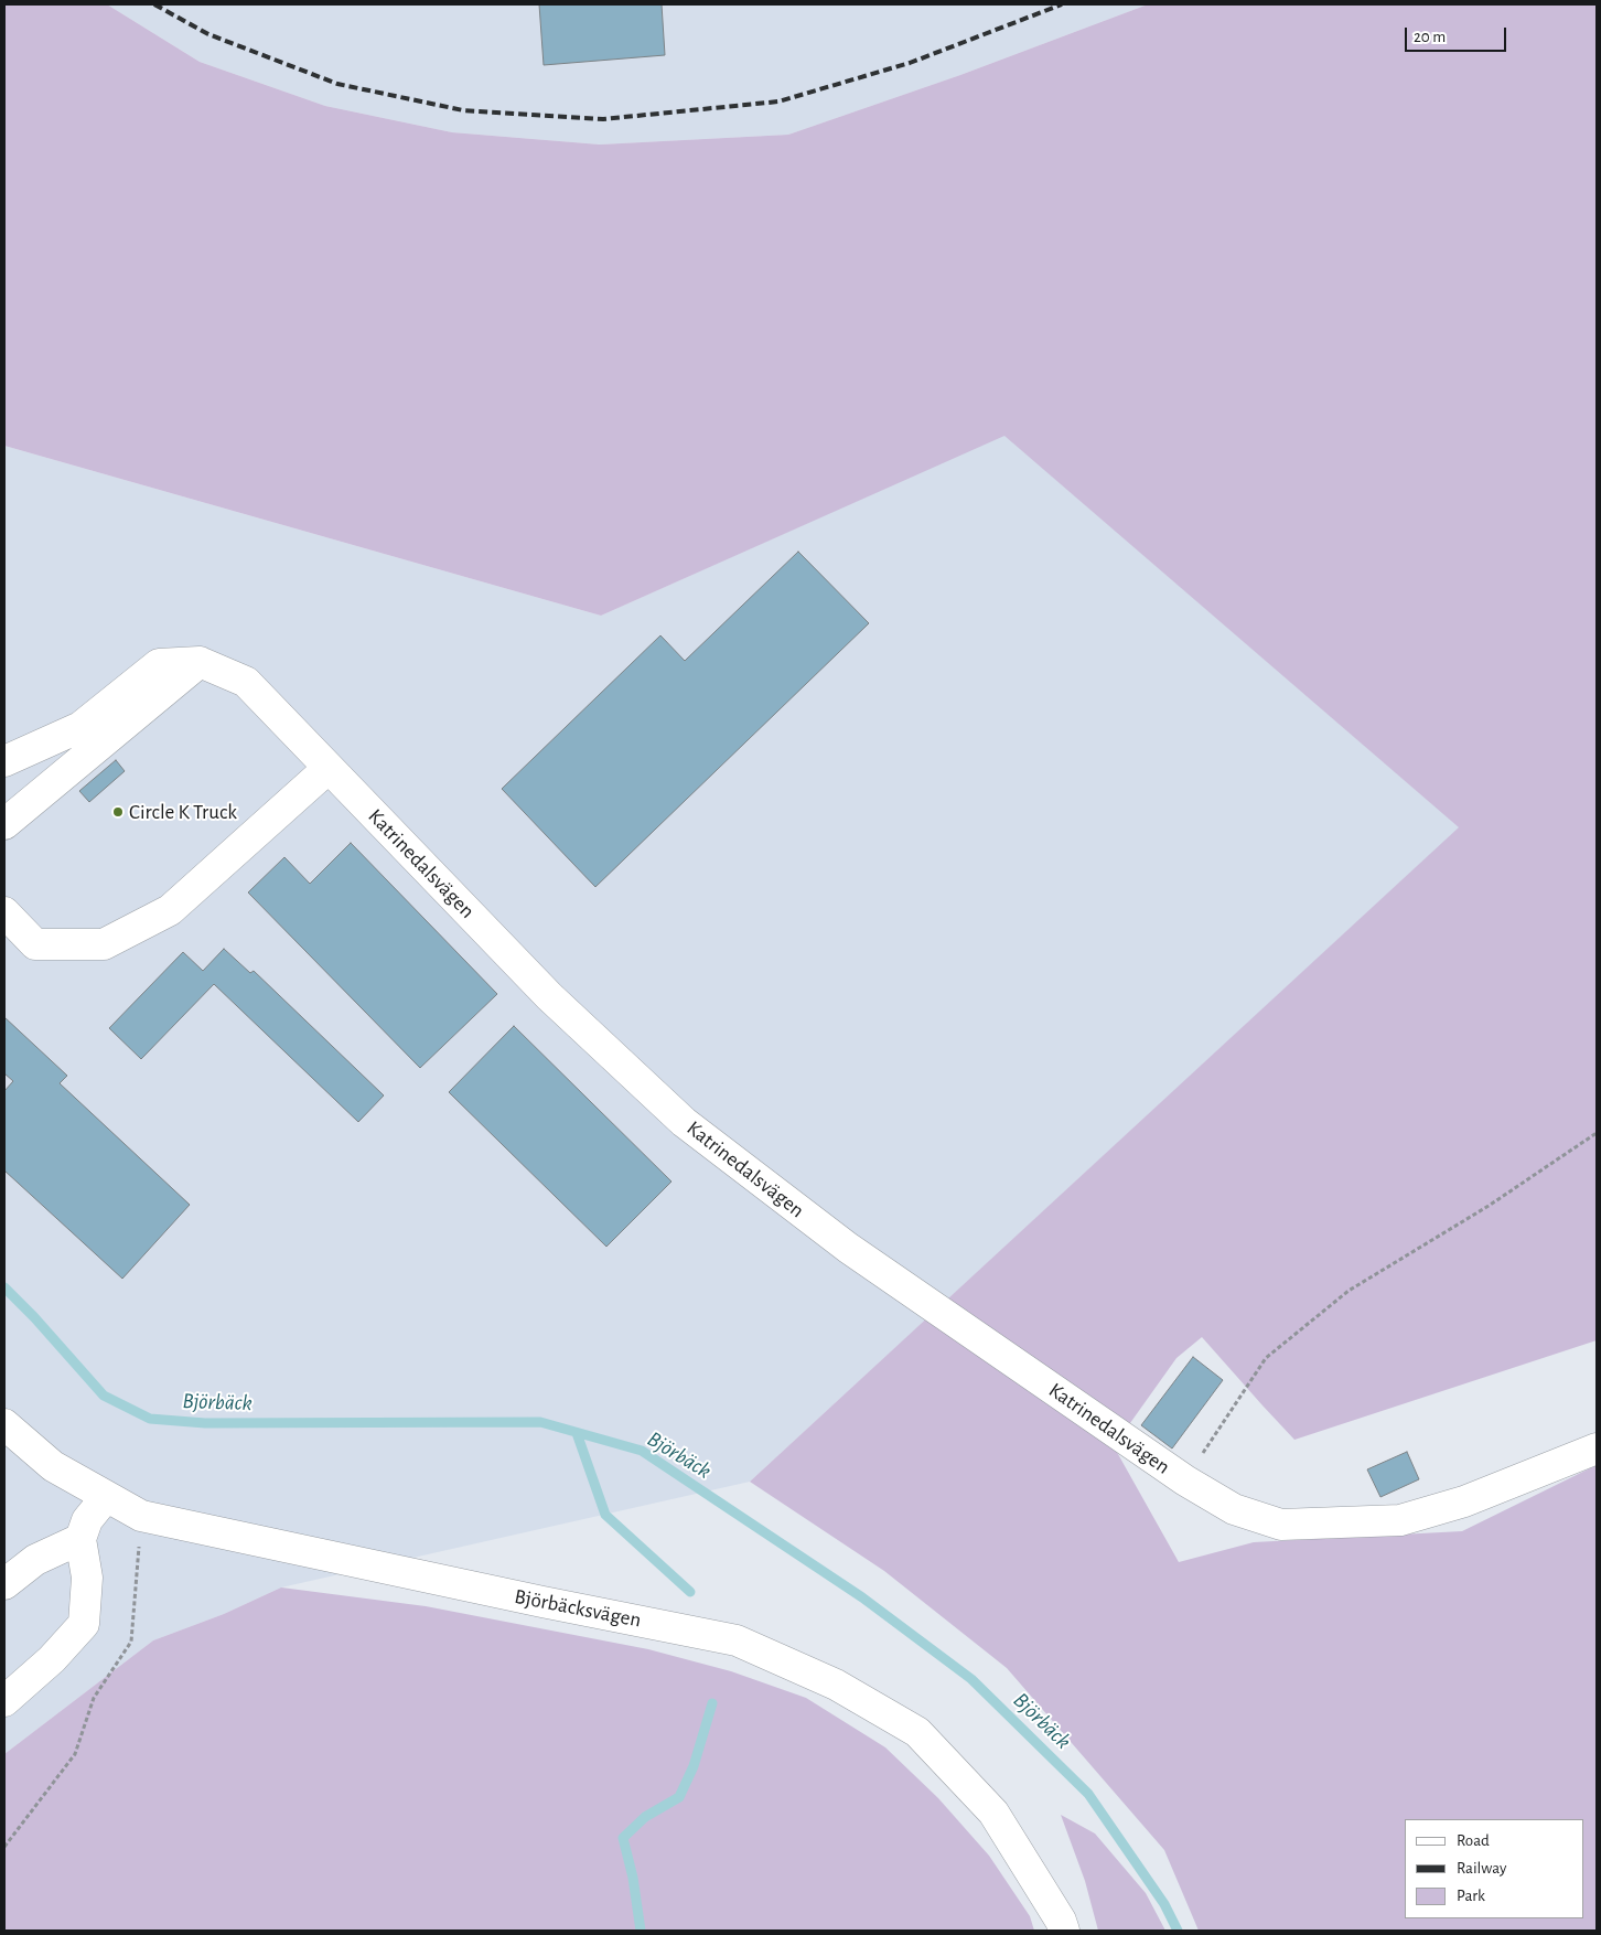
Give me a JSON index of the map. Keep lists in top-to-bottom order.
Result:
{
  "streets": {
    "street": ["Katrinedalsvägen", "Björbäcksvägen"]
  },
  "water": ["Björbäck"],
  "places": ["Circle K Truck"],
  "legend": ["Road", "Railway", "Park"],
  "scale_bar": "20 m"
}
